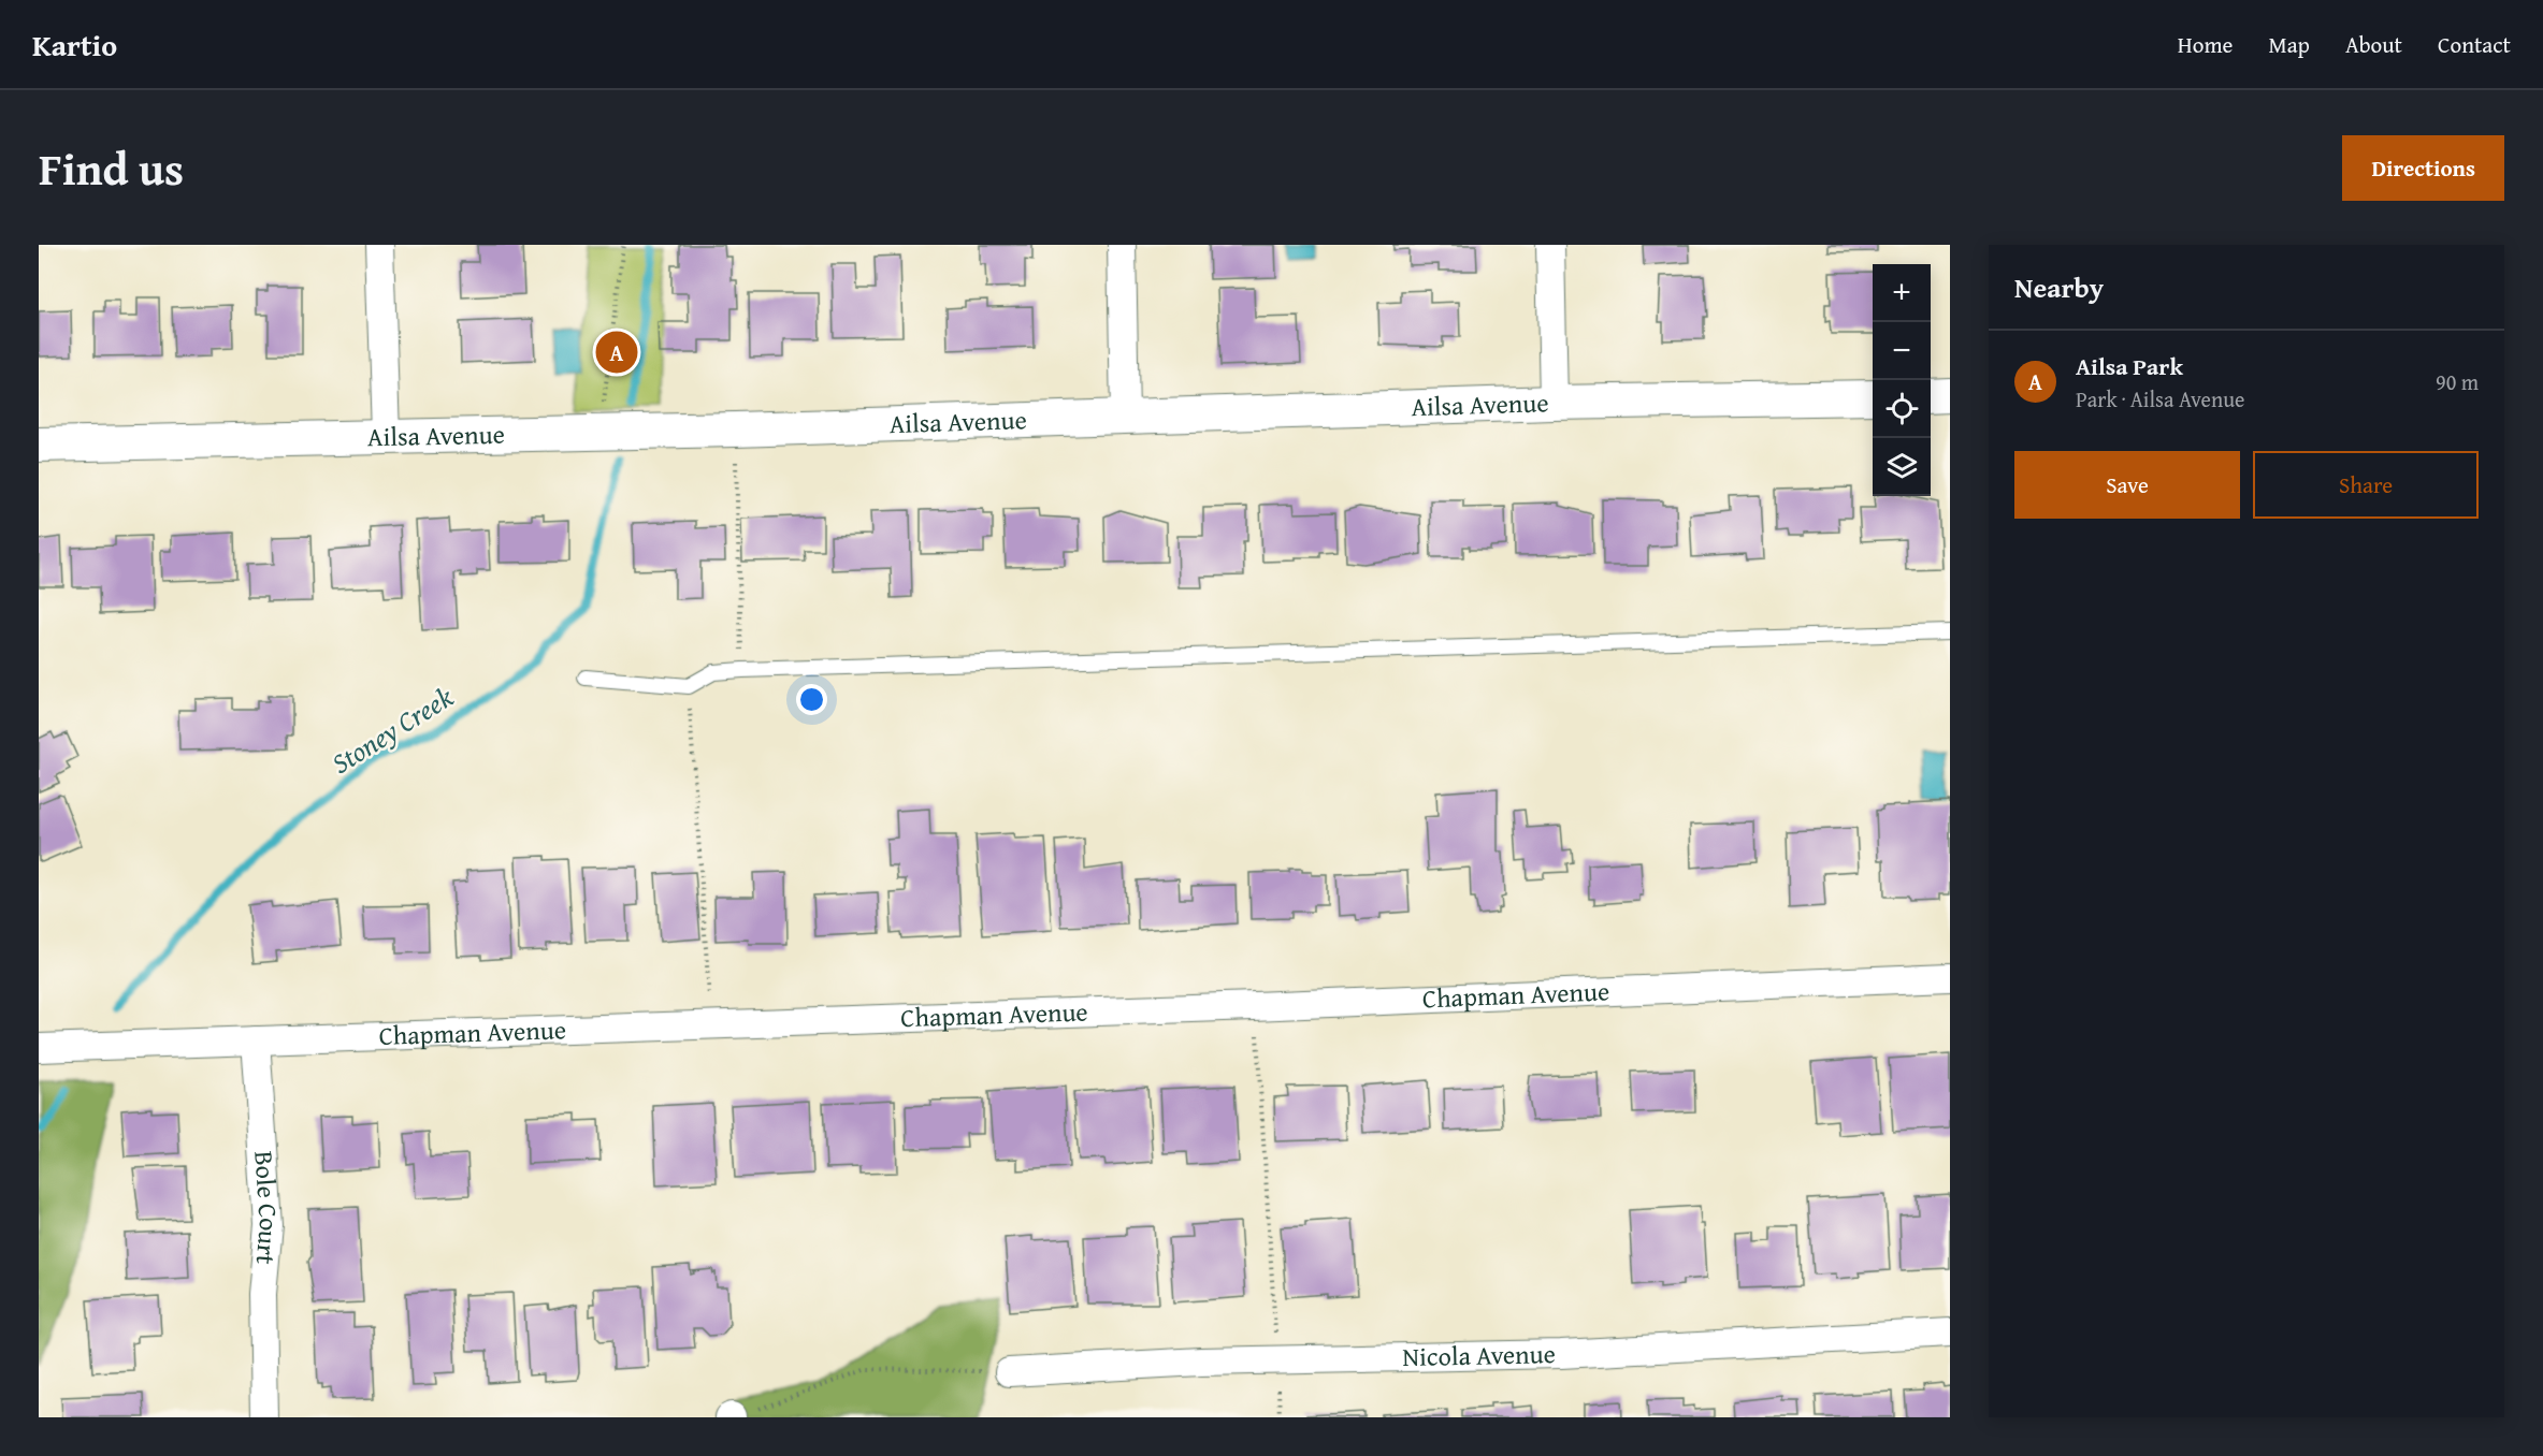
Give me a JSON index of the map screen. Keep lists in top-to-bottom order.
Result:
{
  "streets": {
    "street": [
      "Ailsa Avenue",
      "Chapman Avenue",
      "Bole Court",
      "Nicola Avenue"
    ]
  },
  "crossings": [
    ["Chapman Avenue", "Bole Court"]
  ],
  "water": ["Stoney Creek"],
  "page": {
    "header": "Kartio",
    "nav": [
      "Home",
      "Map",
      "About",
      "Contact"
    ],
    "title": "Find us",
    "buttons": [
      "Directions",
      ["Save", "Share"]
    ],
    "heading": "Nearby",
    "map_buttons": ["+", "−"],
    "pins": "A",
    "list": [
      {
        "mark": "A",
        "name": "Ailsa Park",
        "note": "Park · Ailsa Avenue",
        "value": "90 m"
      }
    ]
  }
}
